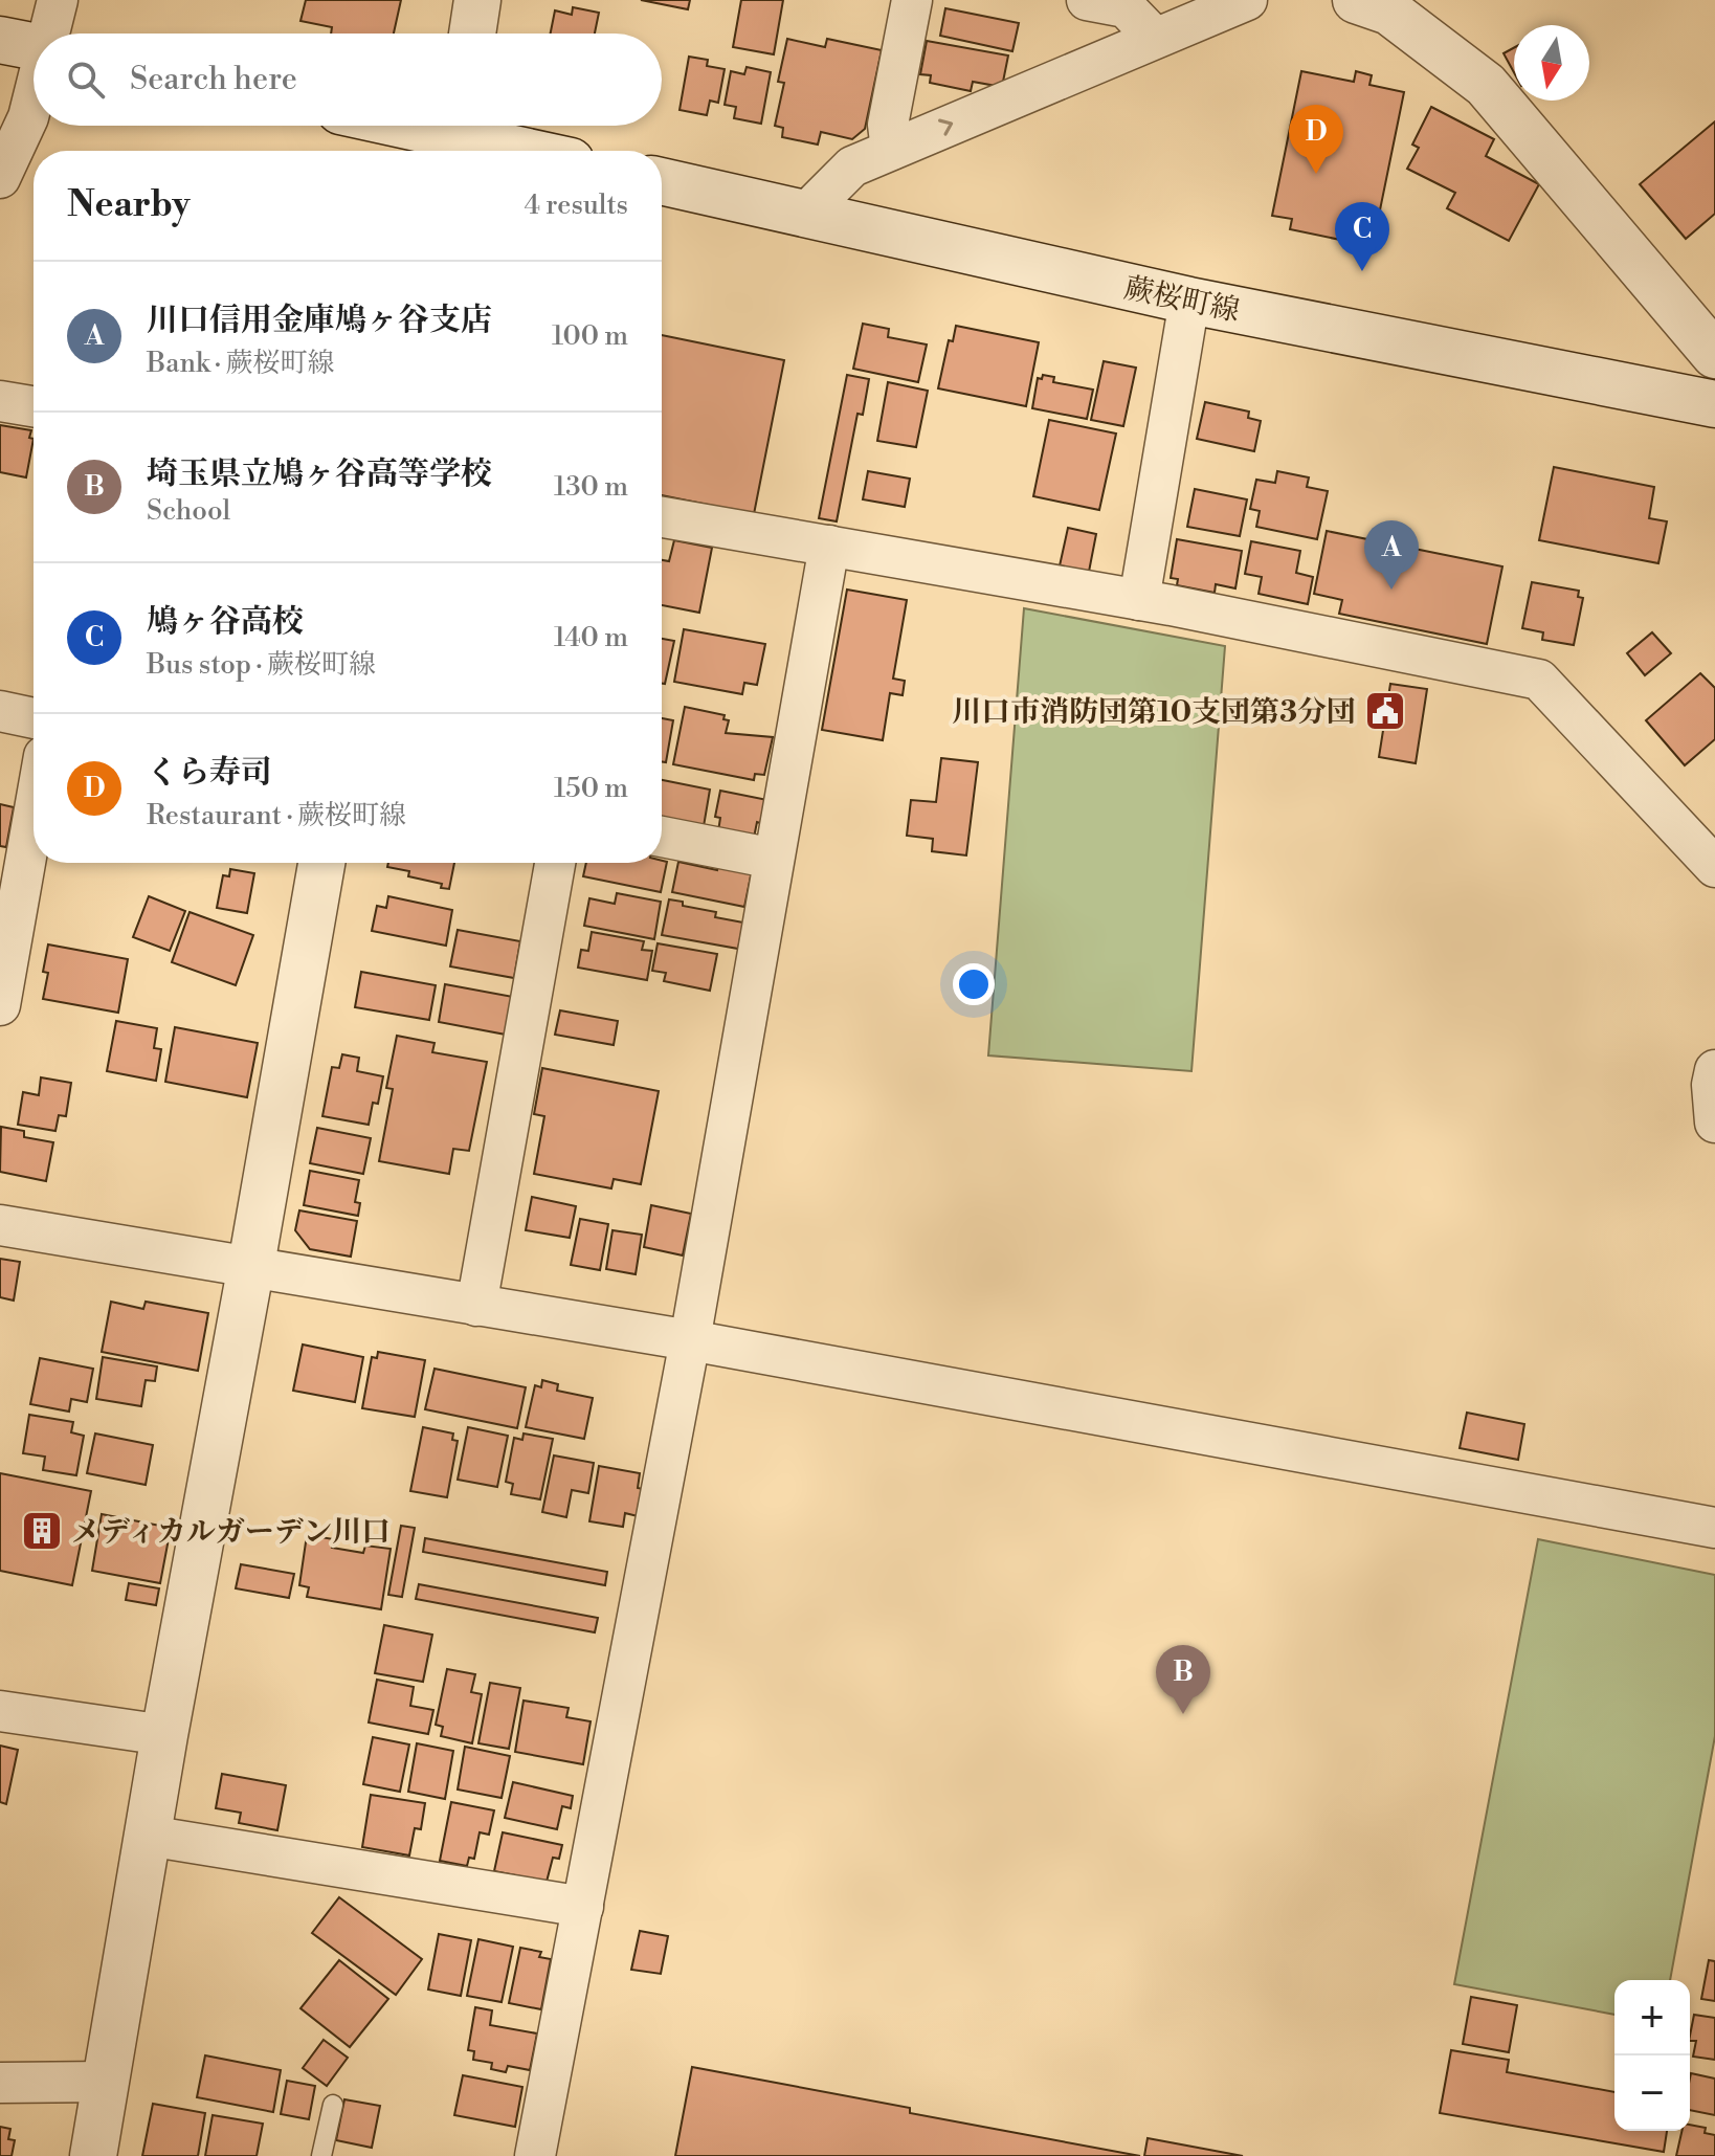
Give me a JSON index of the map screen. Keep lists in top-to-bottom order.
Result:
{
  "streets": {
    "street": ["蕨桜町線"]
  },
  "places": {
    "public building": ["川口市消防団第10支団第3分団"],
    "building": ["メディカルガーデン川口"]
  },
  "north": "bottom",
  "page": {
    "search": "Search here",
    "pins": [
      "D",
      "C",
      "A",
      "B"
    ],
    "heading": ["Nearby", "4 results"],
    "list": [
      {
        "mark": "A",
        "name": "川口信用金庫鳩ヶ谷支店",
        "note": "Bank · 蕨桜町線",
        "value": "100 m"
      },
      {
        "mark": "B",
        "name": "埼玉県立鳩ヶ谷高等学校",
        "note": "School",
        "value": "130 m"
      },
      {
        "mark": "C",
        "name": "鳩ヶ谷高校",
        "note": "Bus stop · 蕨桜町線",
        "value": "140 m"
      },
      {
        "mark": "D",
        "name": "くら寿司",
        "note": "Restaurant · 蕨桜町線",
        "value": "150 m"
      }
    ],
    "map_buttons": ["+", "−"]
  }
}
